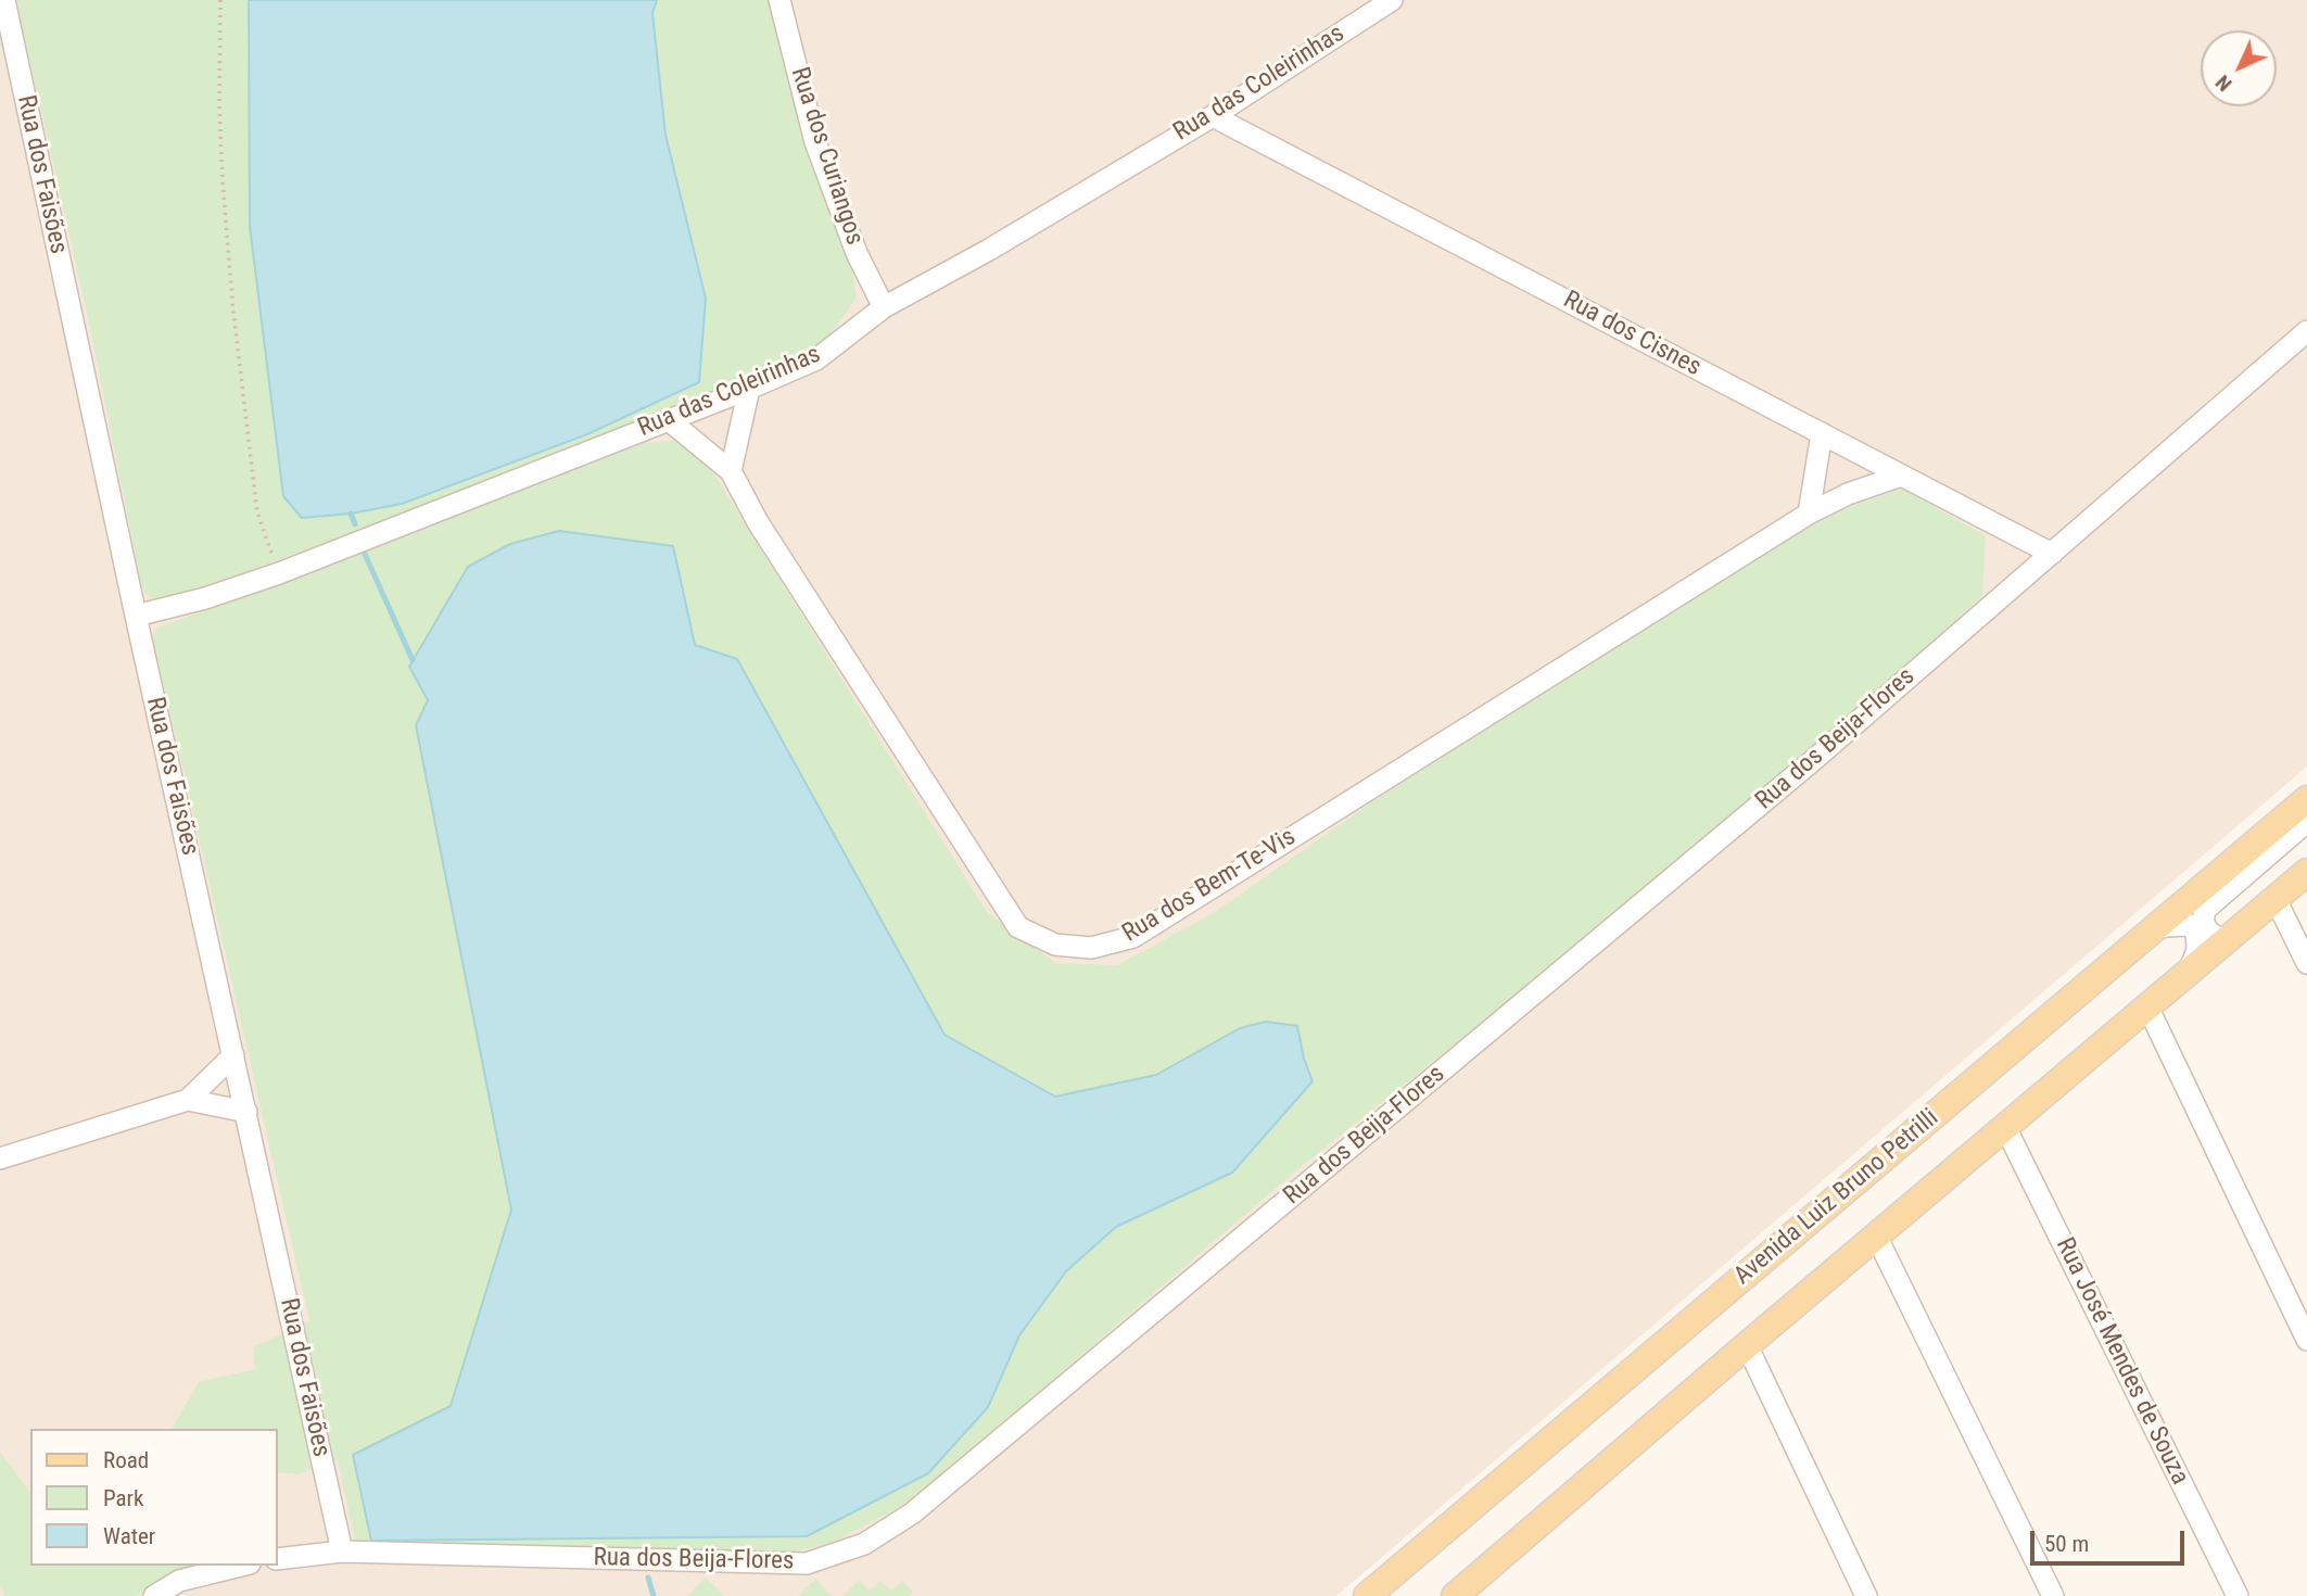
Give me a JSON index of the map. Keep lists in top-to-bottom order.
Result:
{
  "streets": {
    "main road": ["Avenida Luiz Bruno Petrilli"],
    "street": [
      "Rua das Coleirinhas",
      "Rua dos Curiangos",
      "Rua dos Faisões",
      "Rua dos Cisnes",
      "Rua dos Beija-Flores",
      "Rua dos Bem-Te-Vis",
      "Rua José Mendes de Souza"
    ]
  },
  "crossings": [
    ["Rua das Coleirinhas", "Rua dos Curiangos"],
    ["Rua das Coleirinhas", "Rua dos Faisões"],
    ["Rua das Coleirinhas", "Rua dos Cisnes"],
    ["Rua das Coleirinhas", "Rua dos Bem-Te-Vis"],
    ["Rua dos Faisões", "Rua dos Beija-Flores"],
    ["Rua dos Cisnes", "Rua dos Beija-Flores"],
    ["Rua dos Cisnes", "Rua dos Bem-Te-Vis"]
  ],
  "legend": ["Road", "Park", "Water"],
  "scale_bar": "50 m",
  "north": "bottom left"
}
